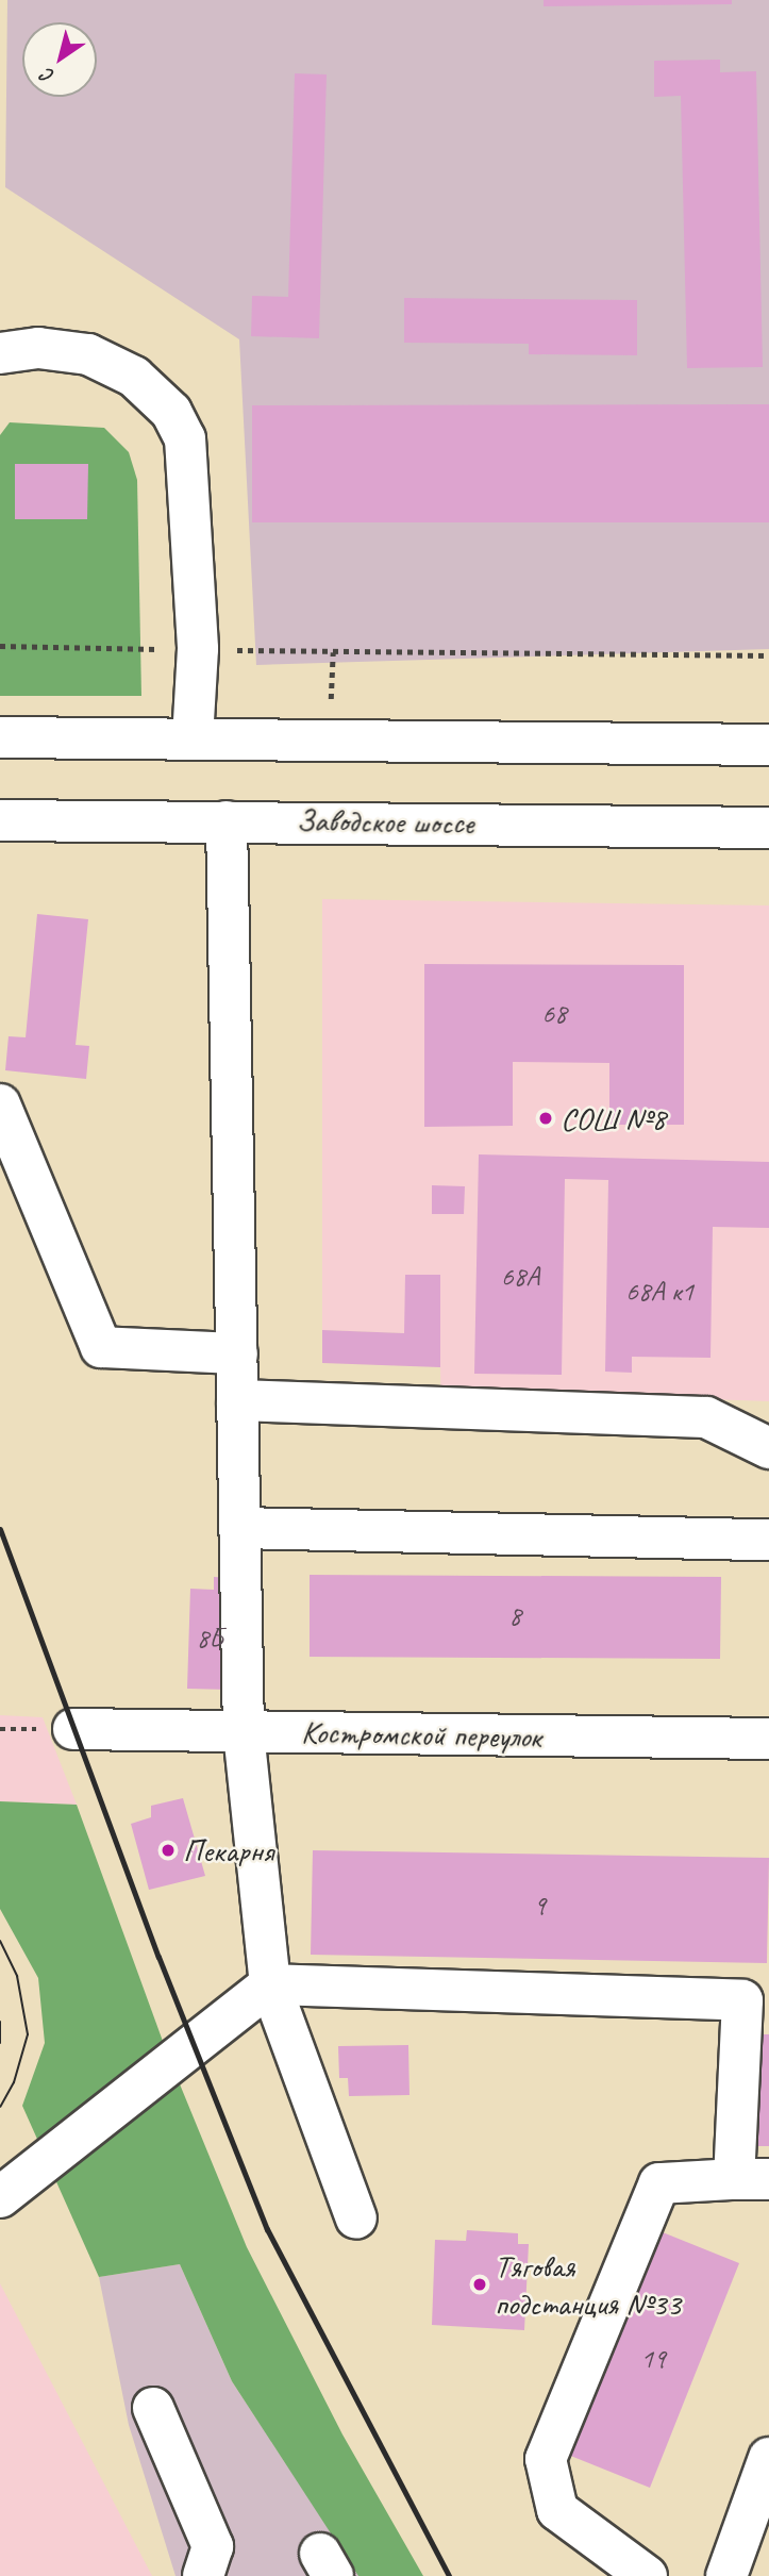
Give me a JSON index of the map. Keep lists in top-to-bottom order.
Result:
{
  "streets": {
    "street": ["Заводское шоссе", "Костромской переулок"]
  },
  "places": ["СОШ №8", "Пекарня", "Тяговая подстанция №33"],
  "house_numbers": [
    "68",
    "68А",
    "68А к1",
    "8",
    "8Б",
    "9",
    "19"
  ],
  "north": "bottom left"
}
